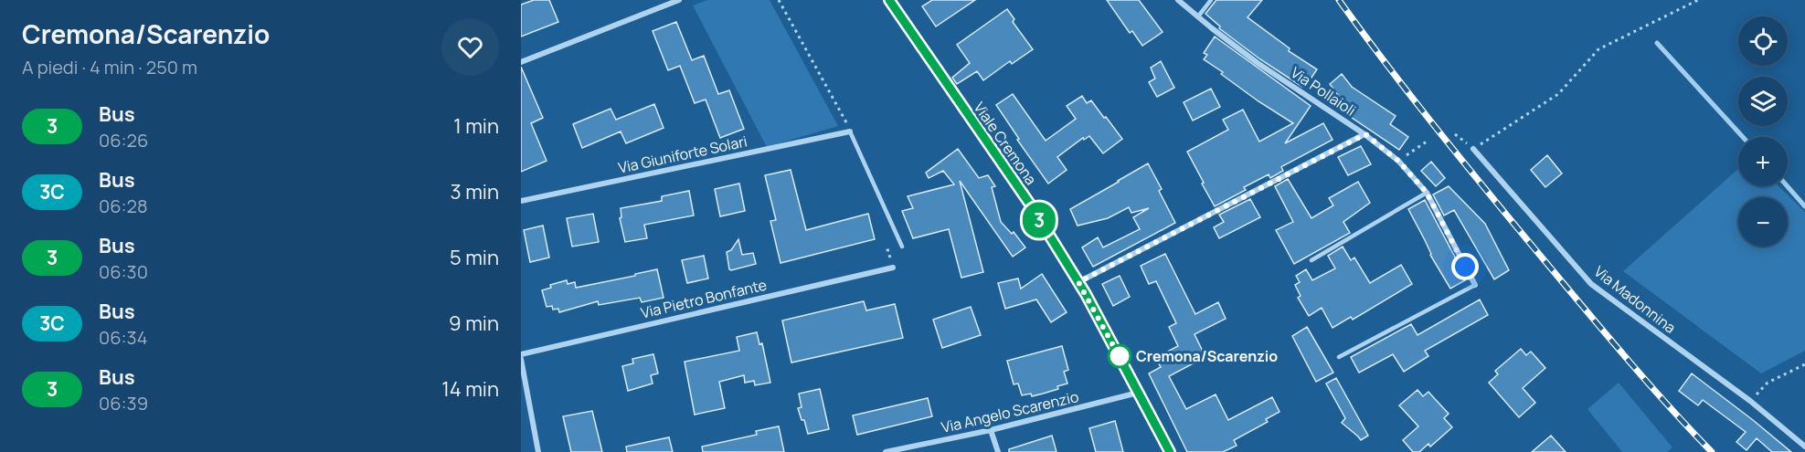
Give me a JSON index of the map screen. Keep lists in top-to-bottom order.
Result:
{
  "streets": {
    "main road": ["Viale Cremona"],
    "street": [
      "Via Pollaioli",
      "Via Giuniforte Solari",
      "Via Pietro Bonfante",
      "Via Madonnina",
      "Via Angelo Scarenzio"
    ]
  },
  "crossings": [
    ["Viale Cremona", "Via Angelo Scarenzio"]
  ],
  "places": ["Cremona/Scarenzio"],
  "lines": ["bus line 3"],
  "page": {
    "heading": ["Cremona/Scarenzio", "A piedi · 4 min · 250 m"],
    "on_map": "3",
    "map_buttons": ["+", "−"],
    "list": [
      {
        "mark": "3",
        "name": "Bus",
        "note": "06:26",
        "value": "1 min"
      },
      {
        "mark": "3C",
        "name": "Bus",
        "note": "06:28",
        "value": "3 min"
      },
      {
        "mark": "3",
        "name": "Bus",
        "note": "06:30",
        "value": "5 min"
      },
      {
        "mark": "3C",
        "name": "Bus",
        "note": "06:34",
        "value": "9 min"
      },
      {
        "mark": "3",
        "name": "Bus",
        "note": "06:39",
        "value": "14 min"
      }
    ]
  }
}
